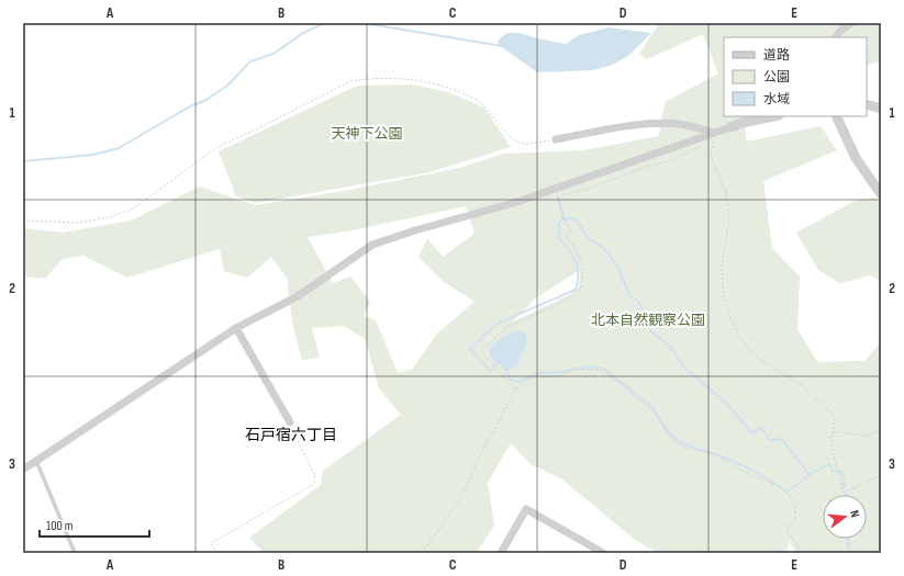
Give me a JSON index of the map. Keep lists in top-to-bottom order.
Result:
{
  "districts": ["石戸宿六丁目"],
  "parks": ["天神下公園", "北本自然観察公園"],
  "legend": ["道路", "公園", "水域"],
  "scale_bar": "100 m",
  "north": "right",
  "grid": {
    "columns": [
      "A",
      "B",
      "C",
      "D",
      "E"
    ],
    "rows": ["1", "2", "3"]
  }
}
